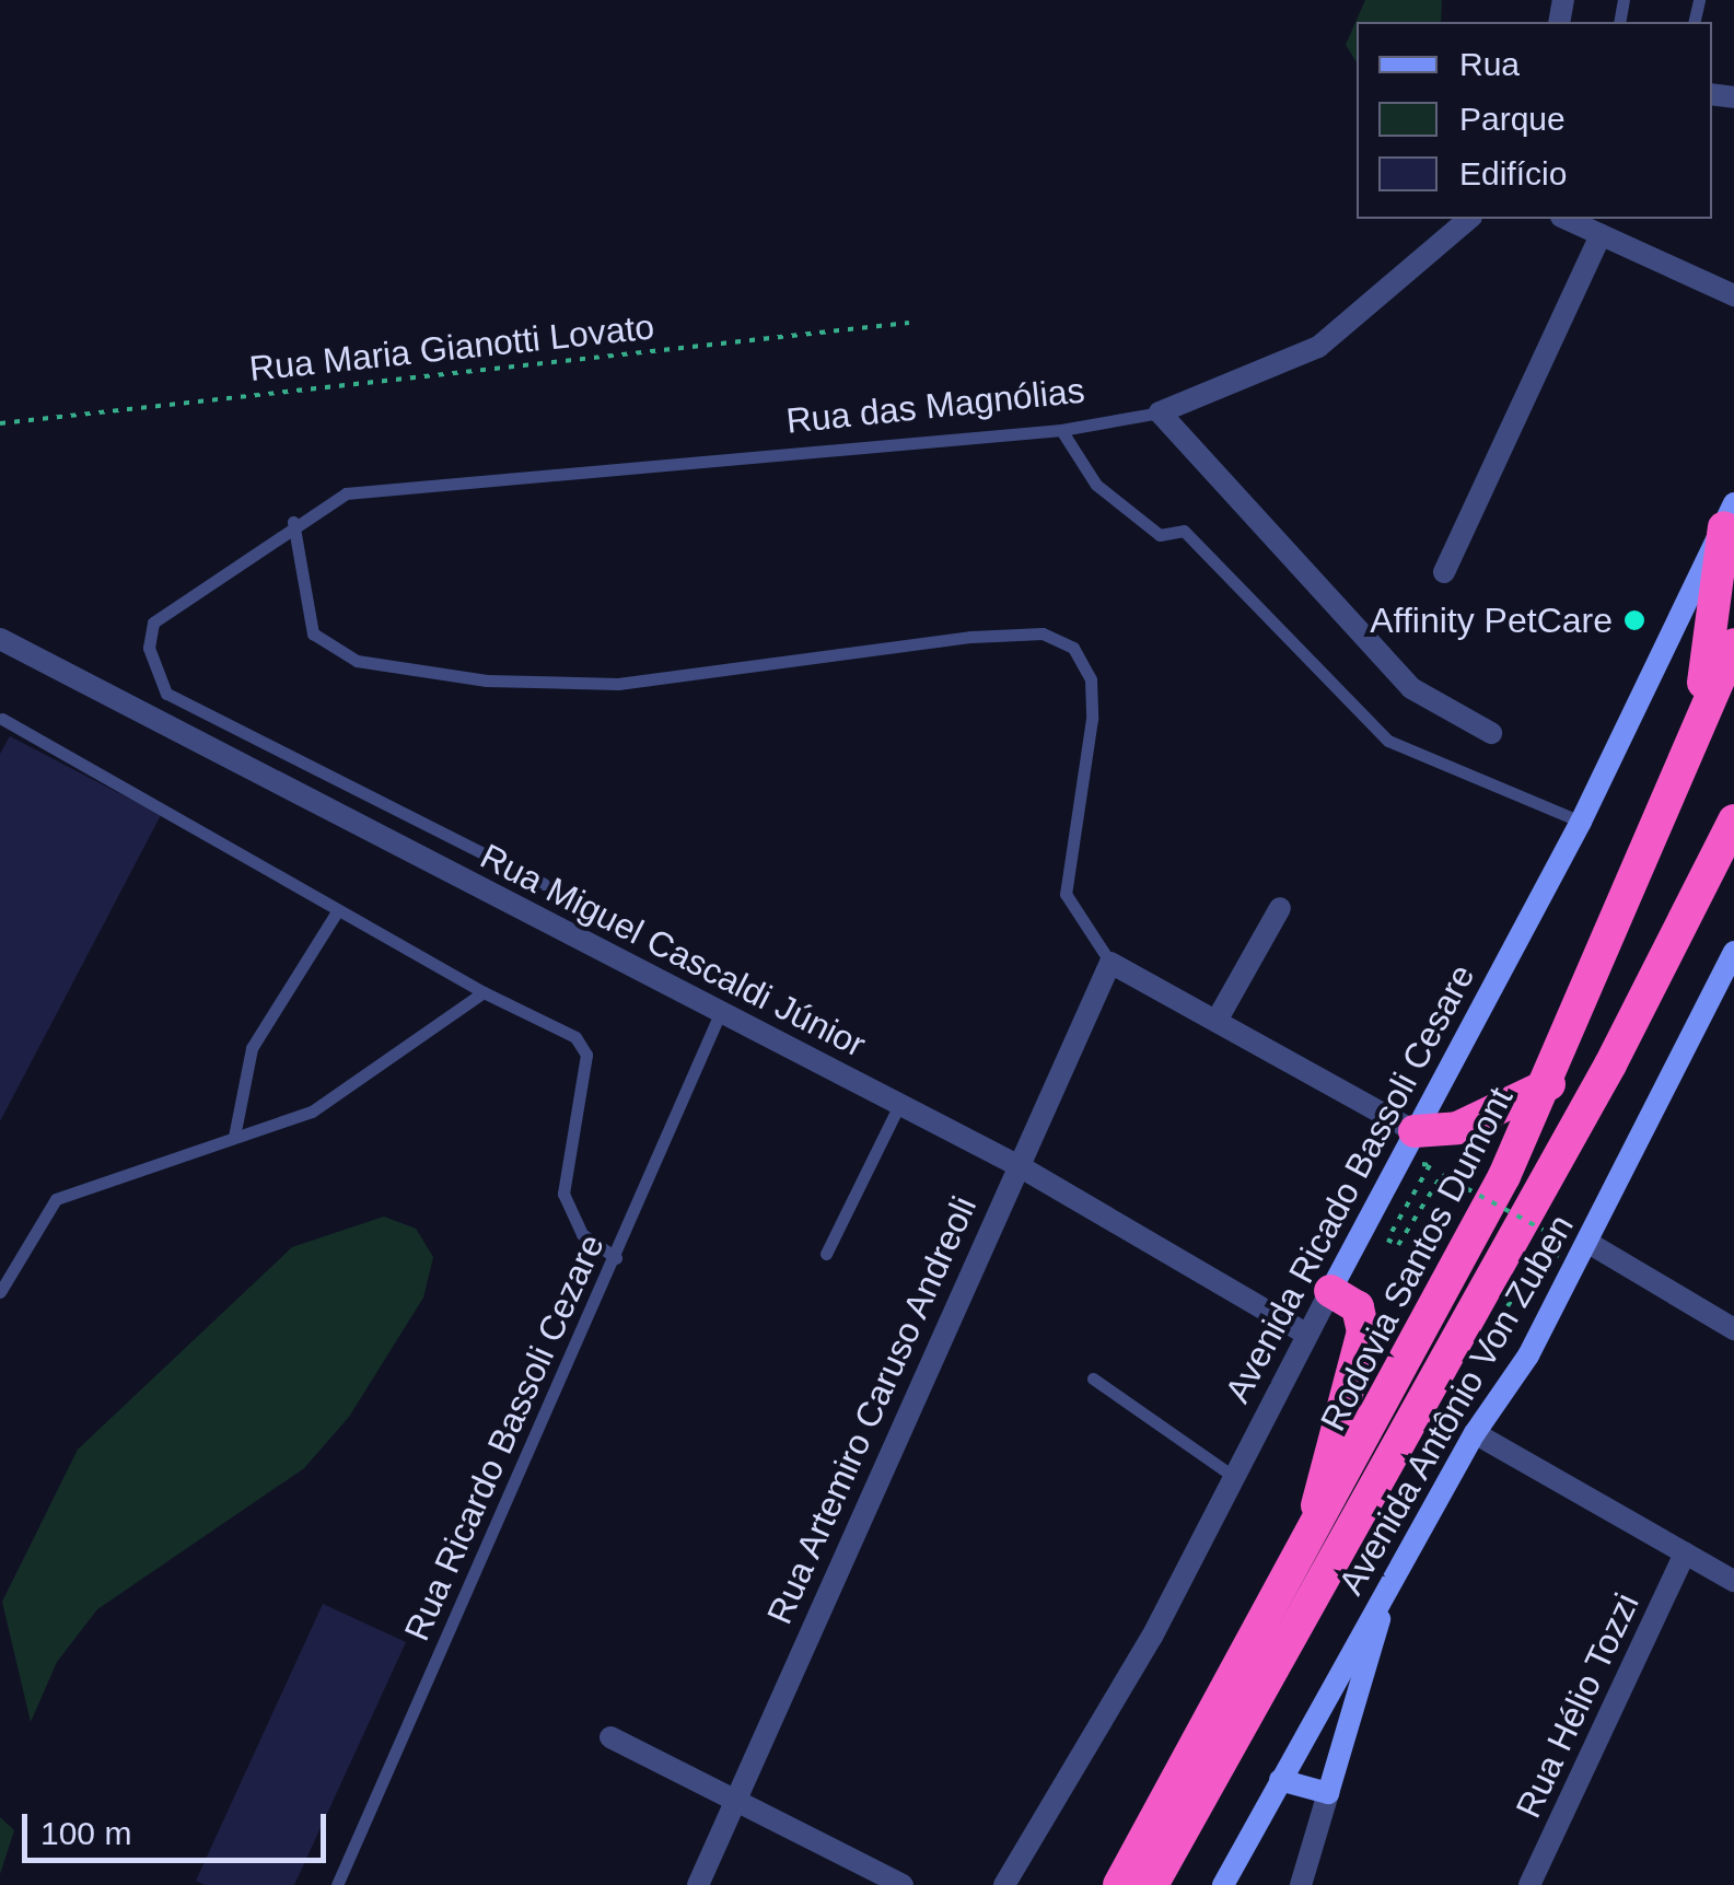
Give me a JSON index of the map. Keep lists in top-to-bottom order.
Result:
{
  "streets": {
    "highway": ["Rodovia Santos Dumont"],
    "street": [
      "Rua das Magnólias",
      "Rua Miguel Cascaldi Júnior",
      "Avenida Ricado Bassoli Cesare",
      "Avenida Antônio Von Zuben",
      "Rua Artemiro Caruso Andreoli",
      "Rua Hélio Tozzi"
    ],
    "lane": ["Rua Ricardo Bassoli Cezare"],
    "path": ["Rua Maria Gianotti Lovato"]
  },
  "crossings": [
    ["Rua Miguel Cascaldi Júnior", "Avenida Ricado Bassoli Cesare"],
    ["Rua Miguel Cascaldi Júnior", "Rua Artemiro Caruso Andreoli"],
    ["Rua Miguel Cascaldi Júnior", "Rua Ricardo Bassoli Cezare"]
  ],
  "places": ["Affinity PetCare"],
  "legend": ["Rua", "Parque", "Edifício"],
  "scale_bar": "100 m"
}
